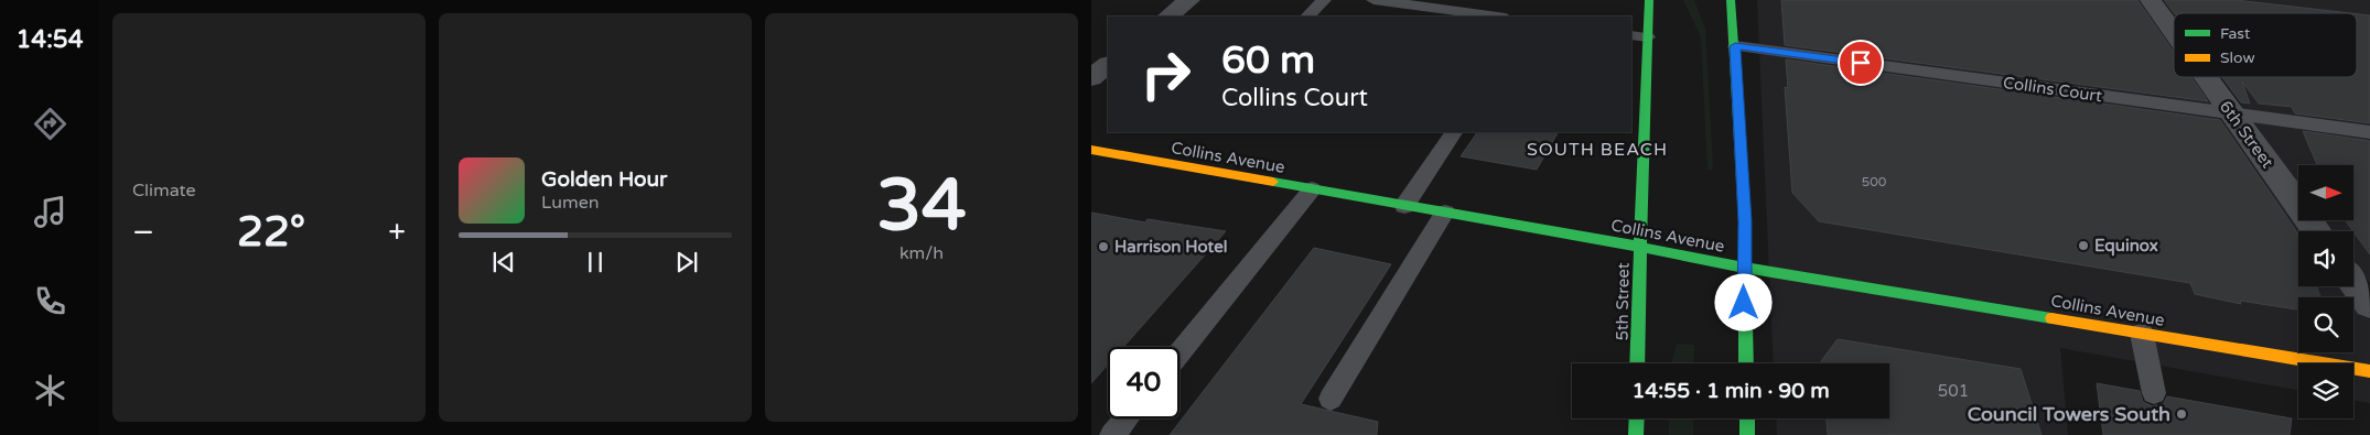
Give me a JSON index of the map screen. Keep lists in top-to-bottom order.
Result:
{
  "streets": {
    "main road": ["Collins Avenue", "5th Street"],
    "street": ["6th Street"],
    "lane": ["Collins Court"]
  },
  "crossings": [
    ["Collins Court", "6th Street"],
    ["Collins Avenue", "5th Street"]
  ],
  "districts": ["SOUTH BEACH"],
  "places": ["Equinox", "Harrison Hotel", "Council Towers South"],
  "house_numbers": ["500", "501"],
  "legend": ["Fast", "Slow"],
  "north": "right",
  "page": {
    "tabs": "14:54",
    "tile": [
      "Climate",
      ["34", "km/h"]
    ],
    "turn": ["60 m", "Collins Court"],
    "song": ["Golden Hour", "Lumen"],
    "heat": ["−", "22°", "+"],
    "limit": "40",
    "trip": "14:55 · 1 min · 90 m"
  }
}
